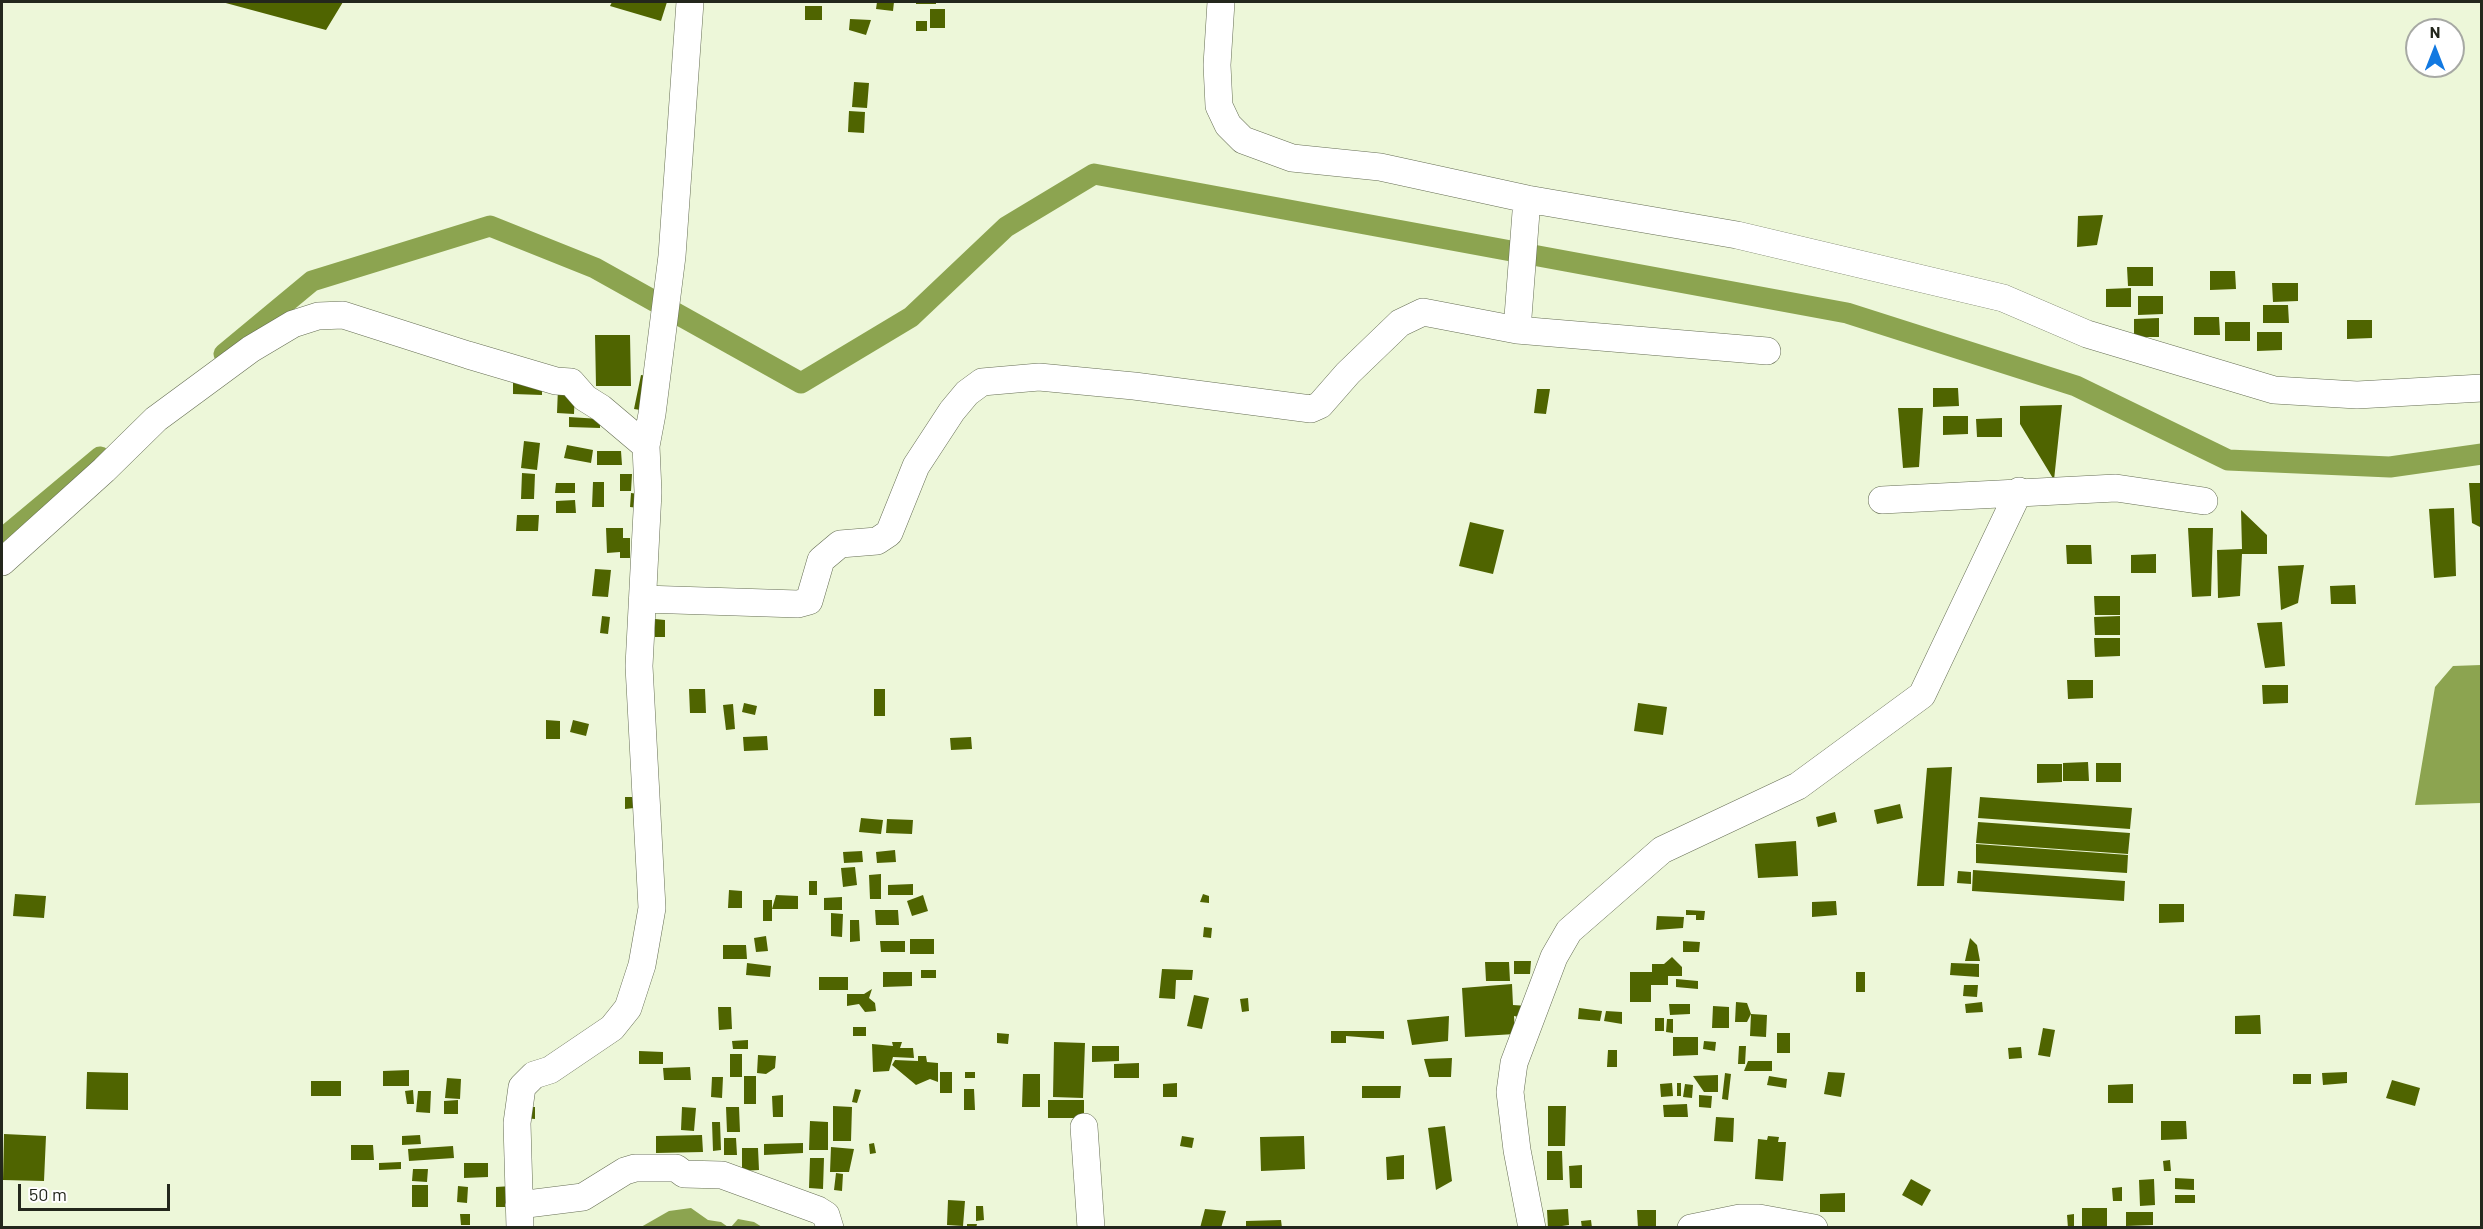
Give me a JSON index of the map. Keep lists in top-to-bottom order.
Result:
{
  "scale_bar": "50 m",
  "north": "top"
}
